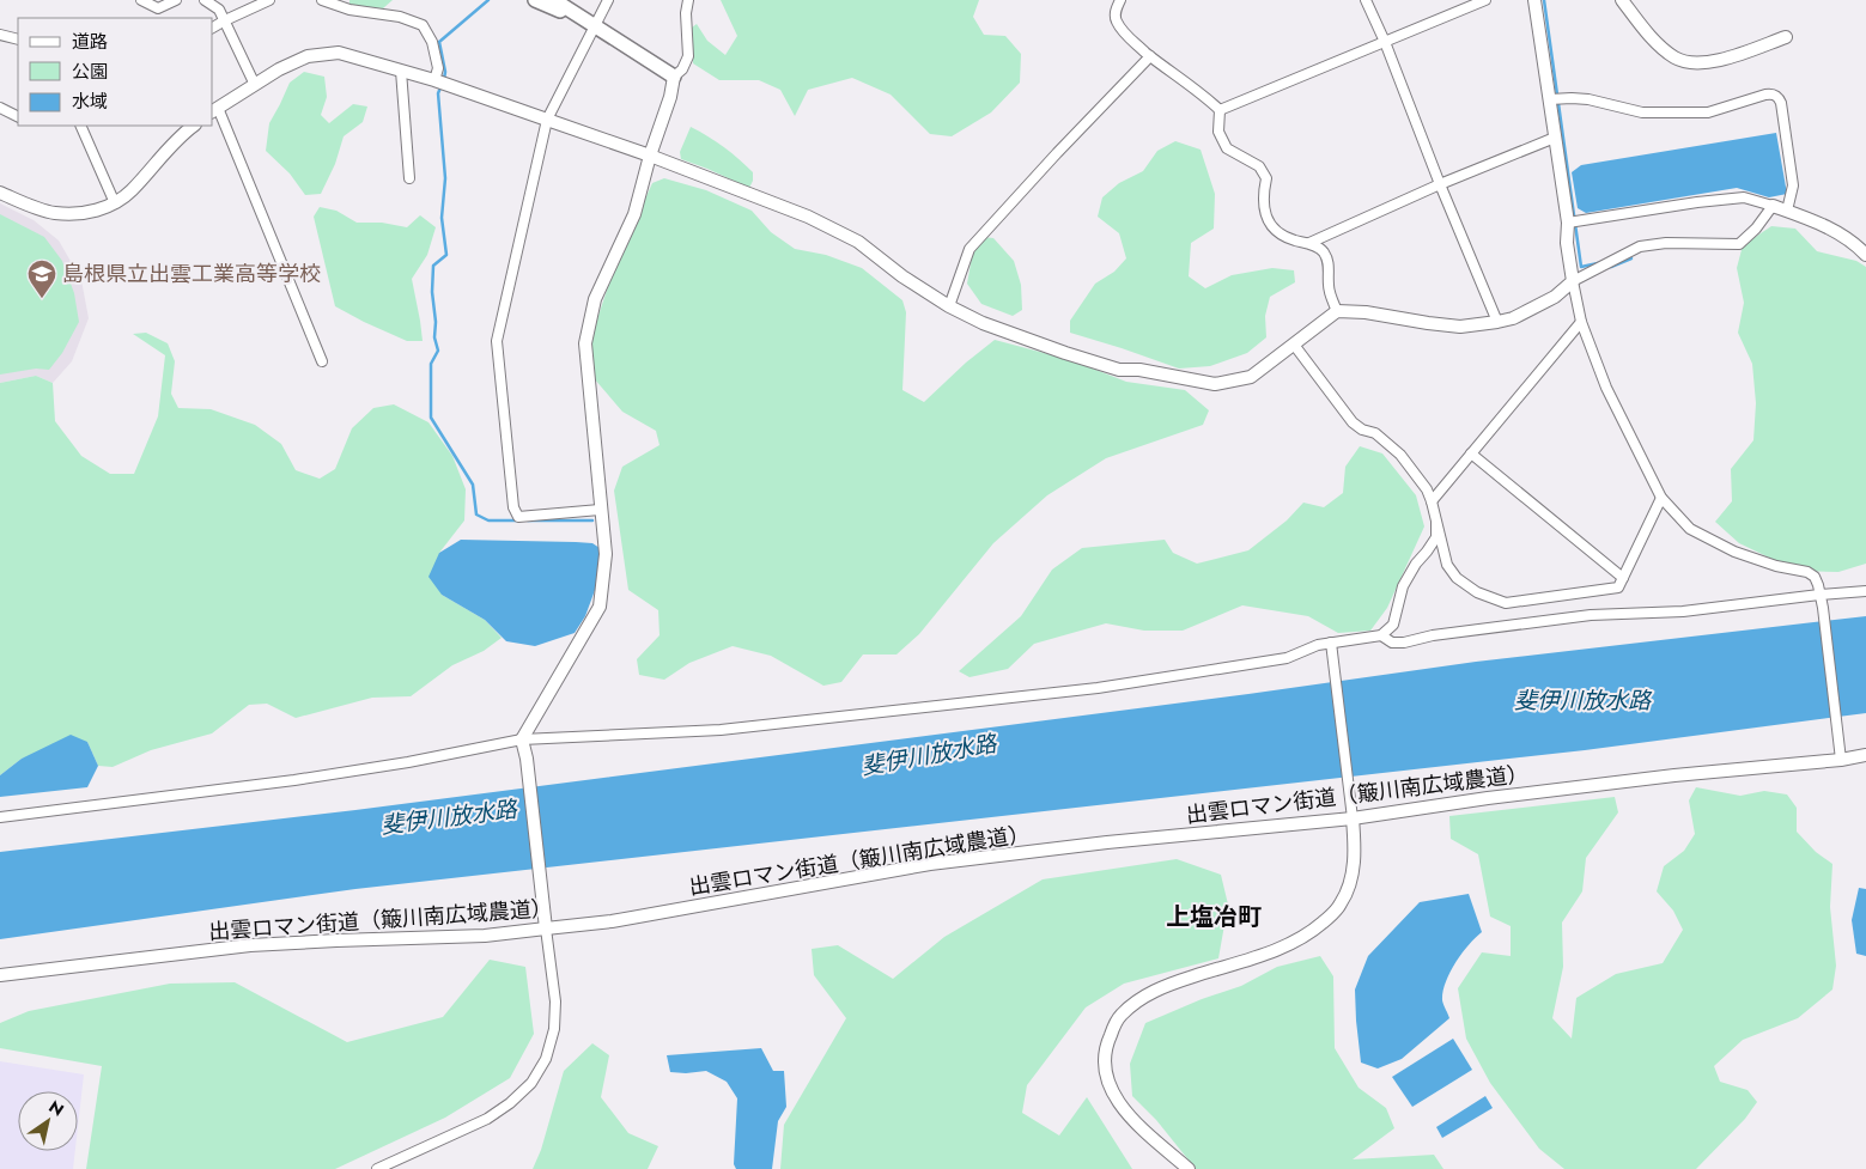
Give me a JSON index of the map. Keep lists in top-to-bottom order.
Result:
{
  "streets": {
    "street": ["出雲ロマン街道（簸川南広域農道）"]
  },
  "districts": ["上塩冶町"],
  "water": ["斐伊川放水路"],
  "places": {
    "school or university": ["島根県立出雲工業高等学校"]
  },
  "legend": ["道路", "公園", "水域"],
  "north": "top right"
}
